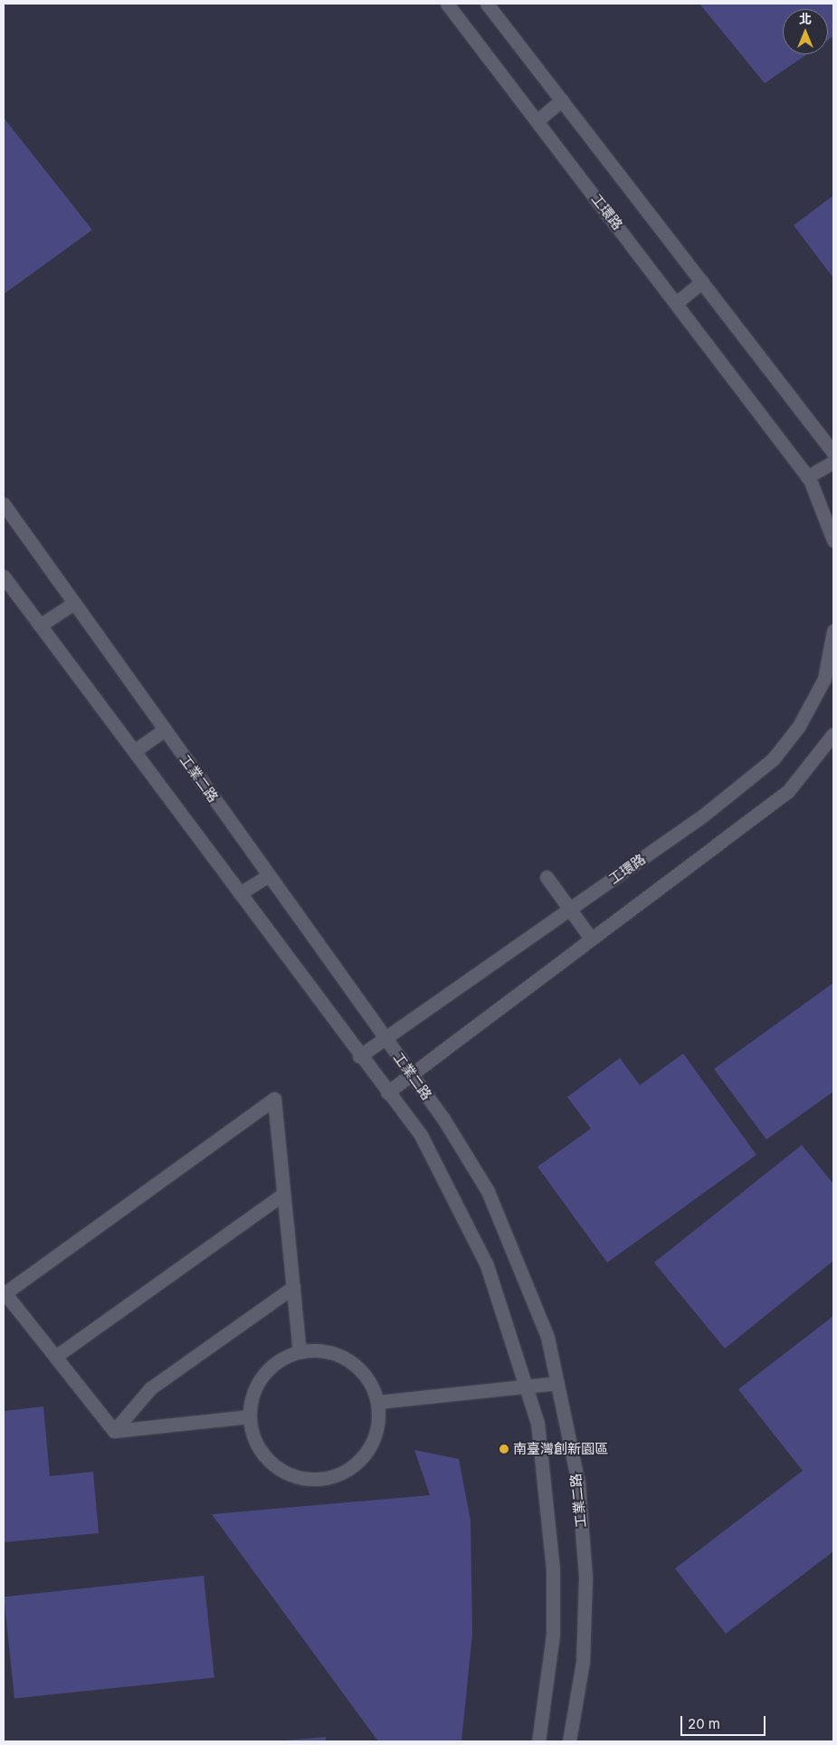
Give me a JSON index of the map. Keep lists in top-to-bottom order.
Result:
{
  "streets": {
    "street": ["工環路", "工業二路"]
  },
  "crossings": [
    ["工環路", "工業二路"]
  ],
  "places": ["南臺灣創新園區"],
  "scale_bar": "20 m",
  "north": "top"
}
